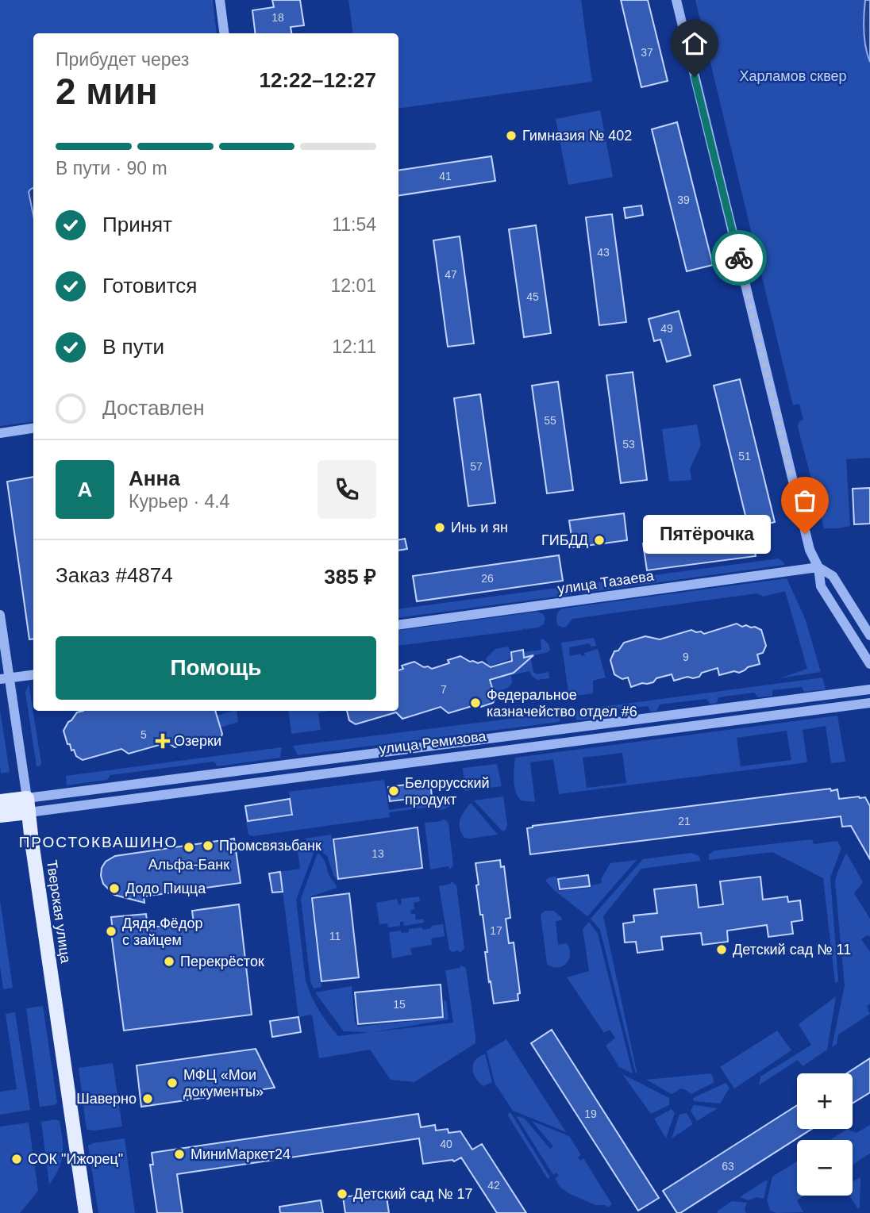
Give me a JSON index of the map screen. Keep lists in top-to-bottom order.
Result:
{
  "streets": {
    "main road": ["улица Ремизова", "Тверская улица"],
    "street": ["улица Тазаева"]
  },
  "crossings": [
    ["улица Ремизова", "Тверская улица"]
  ],
  "districts": ["ПРОСТОКВАШИНО"],
  "parks": ["Харламов сквер"],
  "places": {
    "other": [
      "Гимназия № 402",
      "Инь и ян",
      "Пятёрочка",
      "ГИБДД",
      "Федеральное казначейство отдел #6",
      "Белорусский продукт",
      "Промсвязьбанк",
      "Альфа-Банк",
      "Додо Пицца",
      "Дядя Фёдор с зайцем",
      "Детский сад № 11",
      "Перекрёсток",
      "МФЦ «Мои документы»",
      "Шаверно",
      "МиниМаркет24",
      "СОК \"Ижорец\"",
      "Детский сад № 17"
    ],
    "health": ["Озерки"]
  },
  "house_numbers": [
    "18",
    "37",
    "41",
    "39",
    "43",
    "47",
    "45",
    "49",
    "55",
    "53",
    "51",
    "57",
    "26",
    "9",
    "7",
    "5",
    "21",
    "13",
    "17",
    "11",
    "15",
    "19",
    "40",
    "63",
    "42"
  ],
  "page": {
    "heading": ["2 мин", "Прибудет через", "12:22–12:27"],
    "panel": [
      "Анна",
      "Курьер · 4.4",
      "Заказ #4874",
      "385 ₽"
    ],
    "bar": "В пути · 90 m",
    "list": [
      ["Принят", "11:54"],
      ["Готовится", "12:01"],
      ["В пути", "12:11"],
      "Доставлен"
    ],
    "round": "А",
    "bubble": "Пятёрочка",
    "buttons": "Помощь",
    "map_buttons": ["+", "−"]
  }
}
